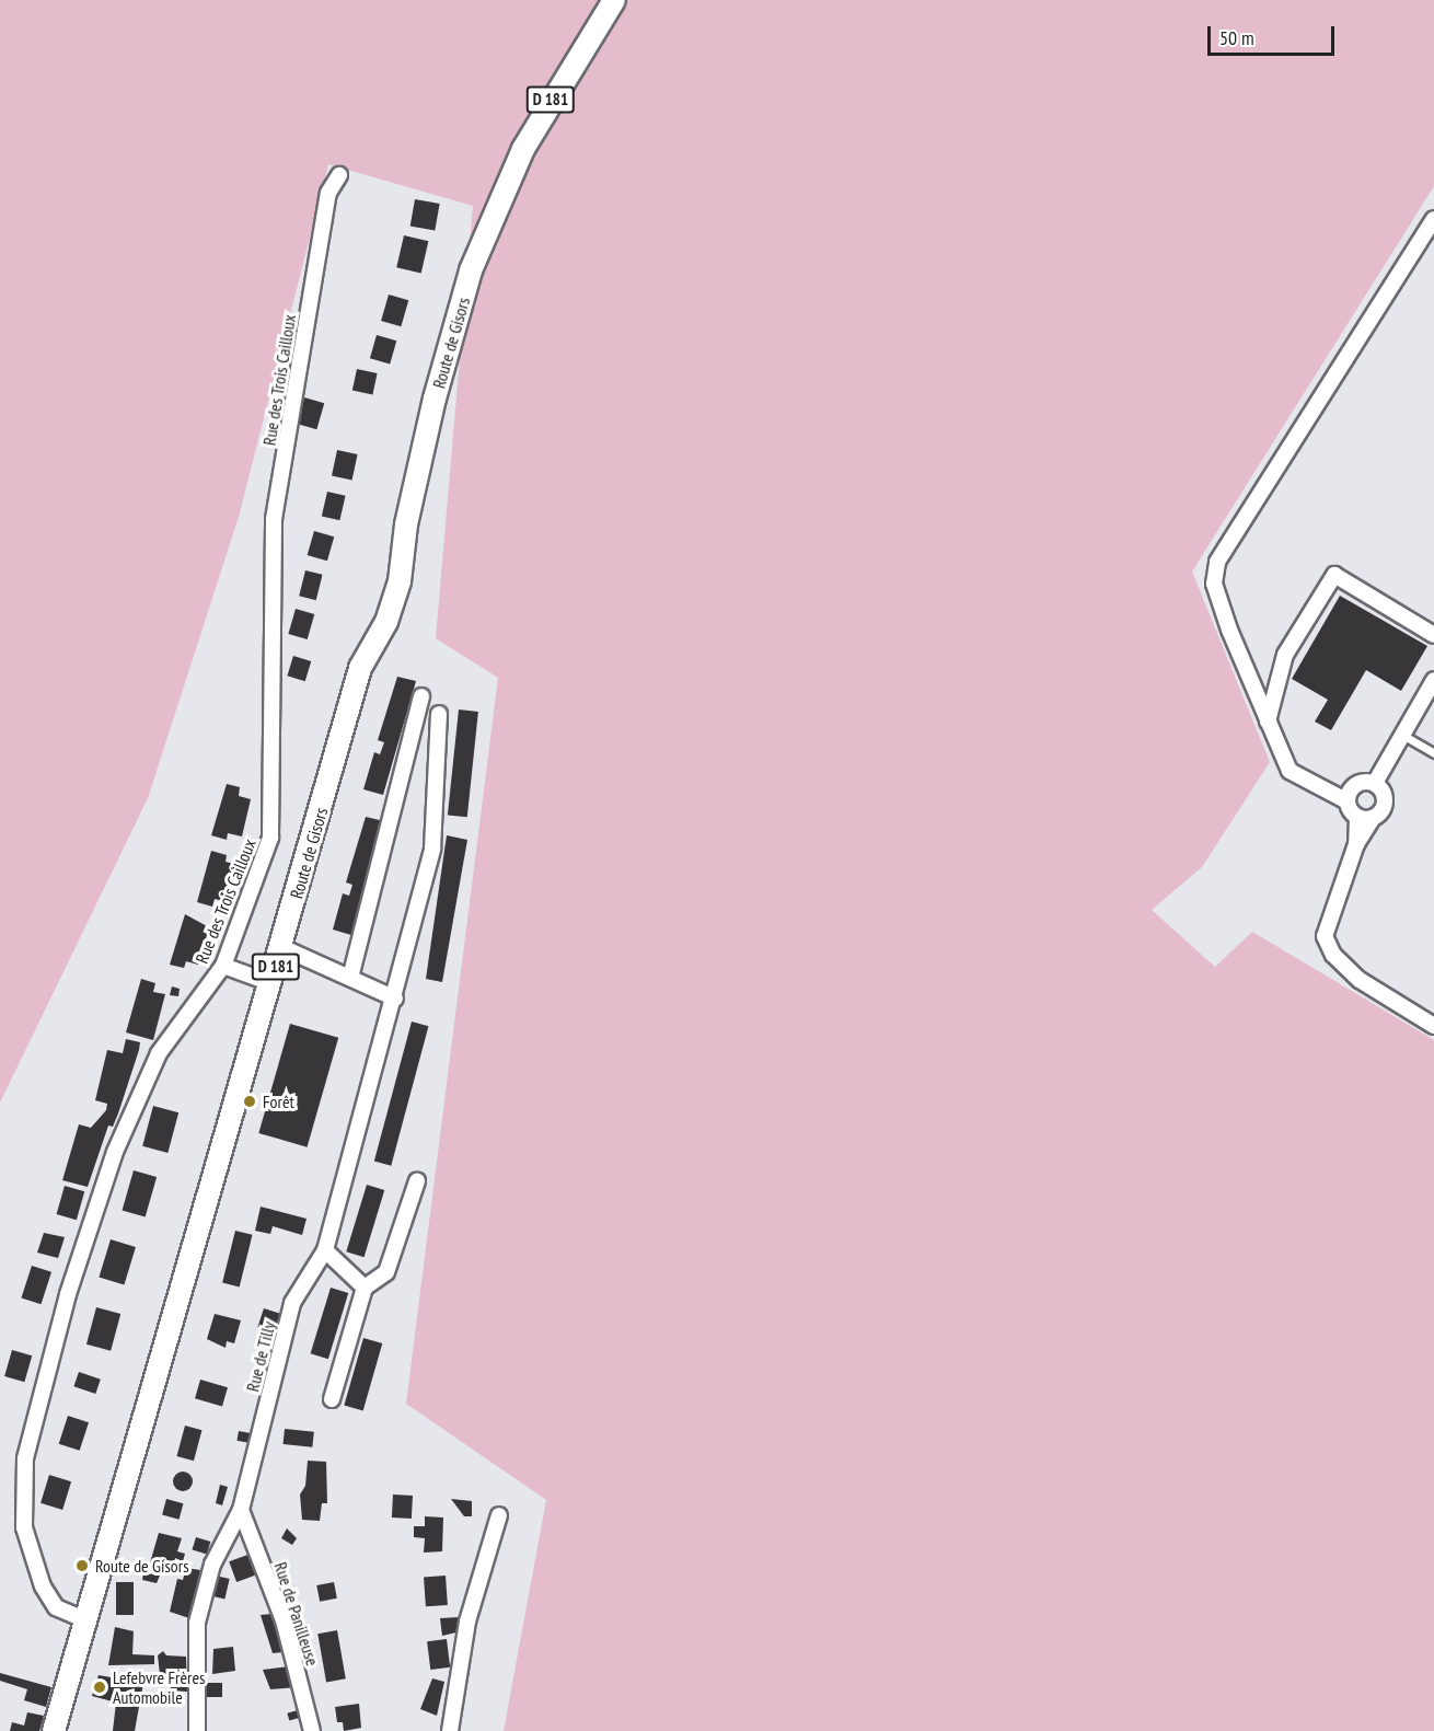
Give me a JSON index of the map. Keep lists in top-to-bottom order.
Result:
{
  "streets": {
    "main road": ["D 181", "Route de Gisors"],
    "street": ["Rue des Trois Cailloux", "Rue de Tilly", "Rue de Panilleuse"]
  },
  "crossings": [
    ["Route de Gisors", "Rue des Trois Cailloux"],
    ["Rue de Tilly", "Rue de Panilleuse"]
  ],
  "places": ["Forêt", "Route de Gisors", "Lefebvre Frères Automobile"],
  "scale_bar": "50 m"
}
